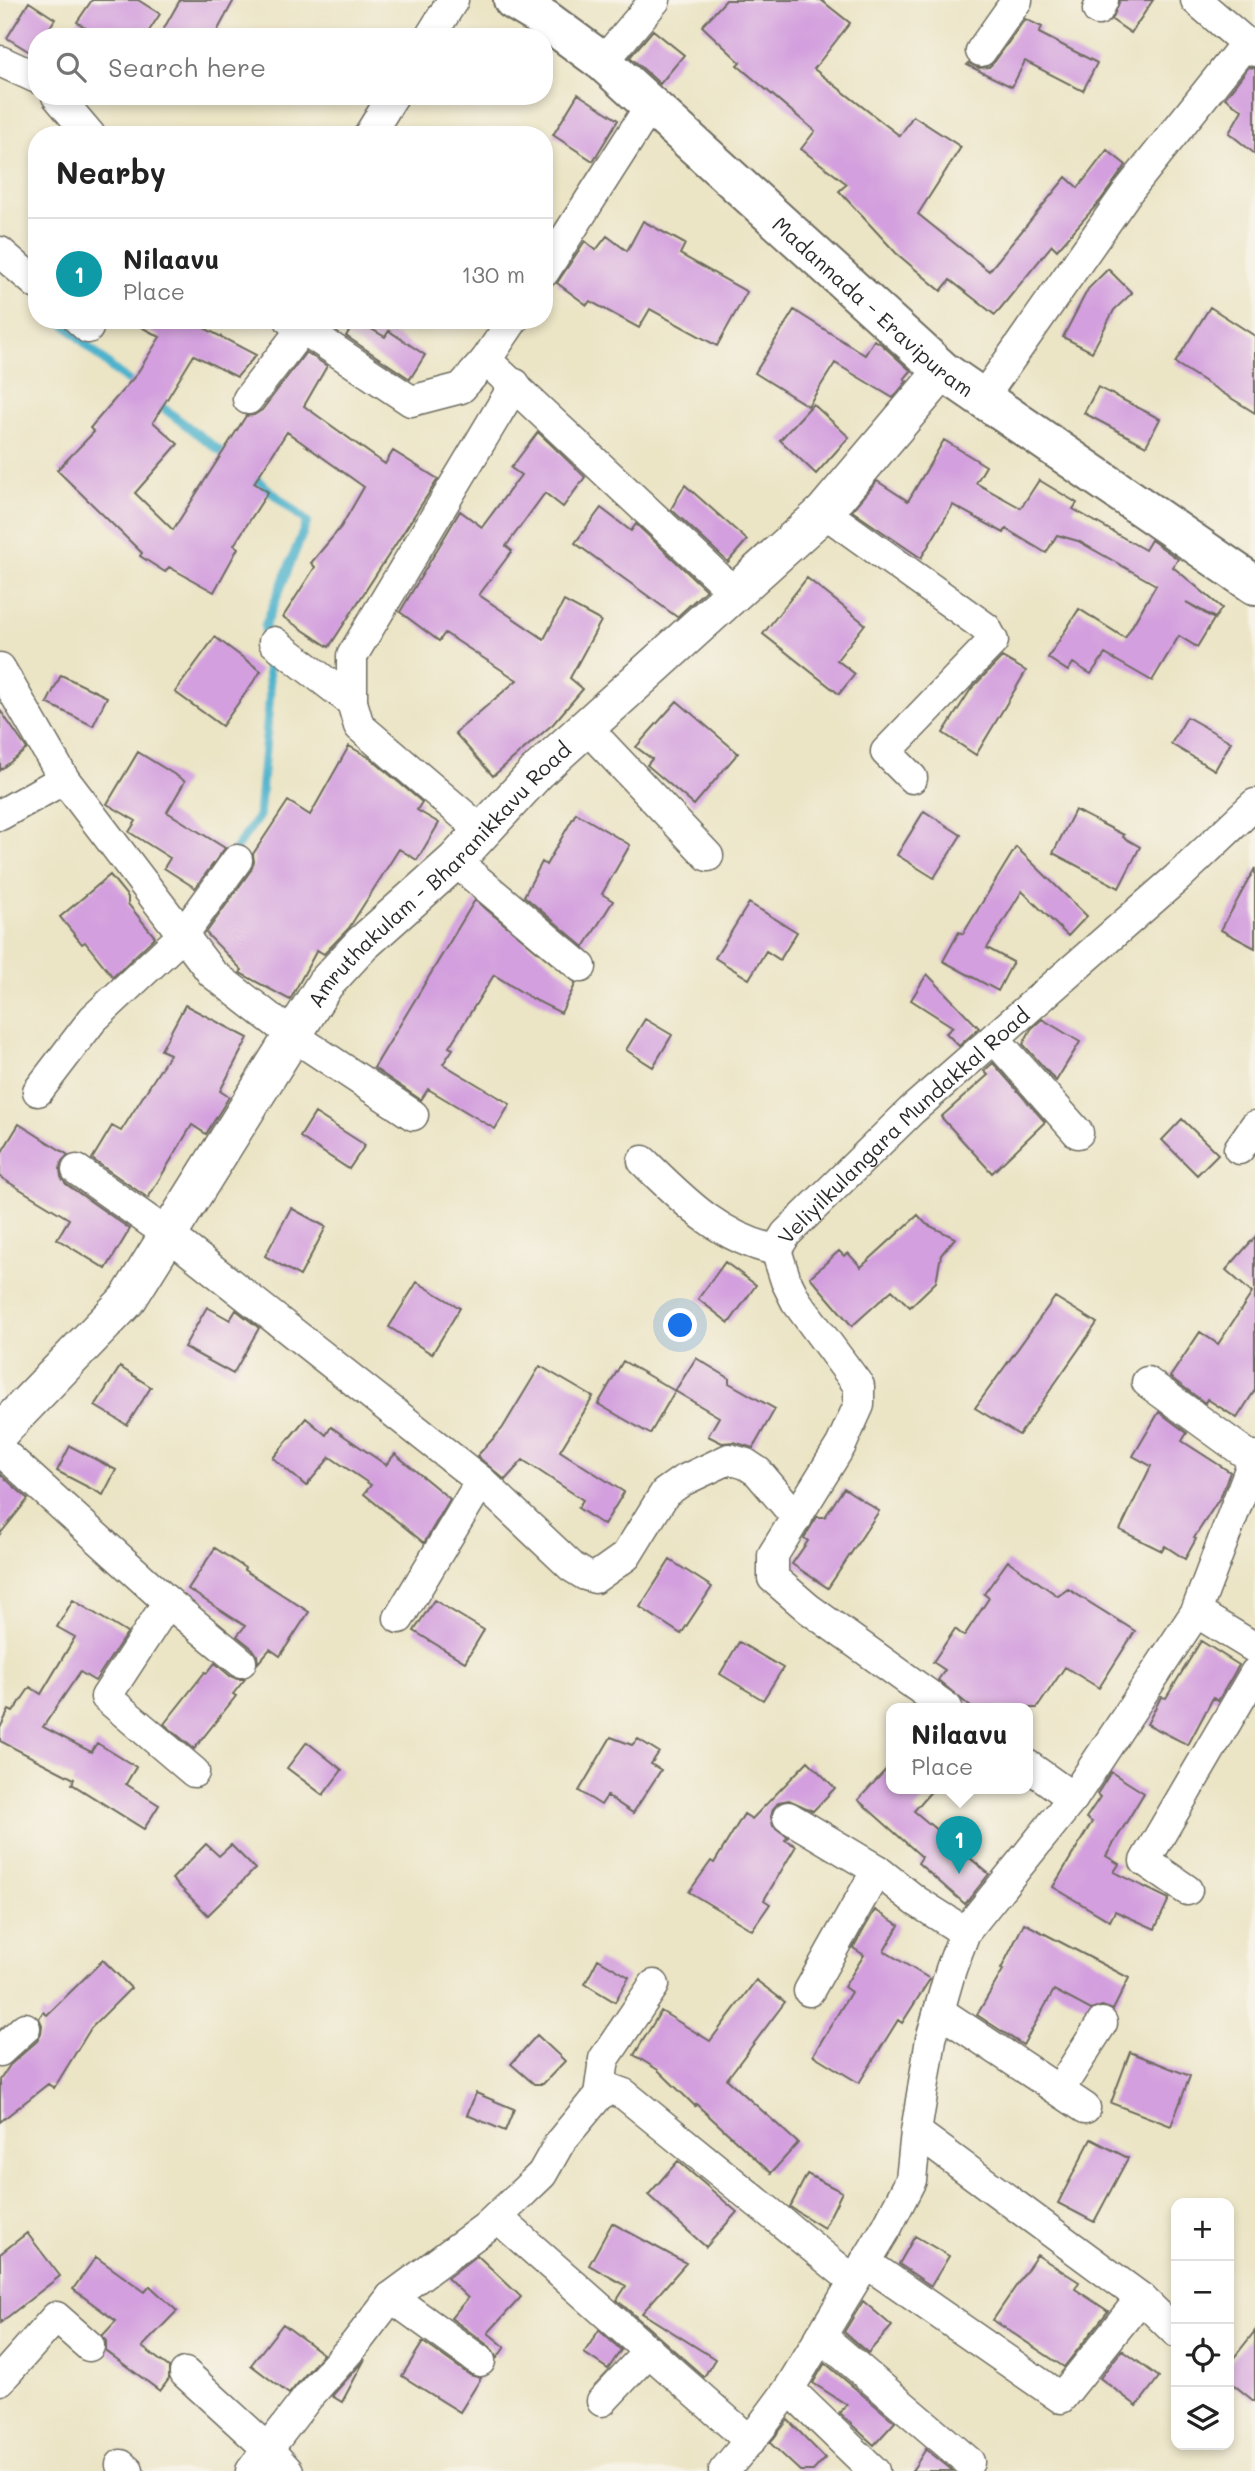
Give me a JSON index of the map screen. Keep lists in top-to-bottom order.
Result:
{
  "streets": {
    "main road": ["Madannada - Eravipuram"],
    "street": ["Amruthakulam - Bharanikkavu Road", "Veliyilkulangara Mundakkal Road"]
  },
  "crossings": [
    ["Madannada - Eravipuram", "Amruthakulam - Bharanikkavu Road"]
  ],
  "page": {
    "search": "Search here",
    "heading": "Nearby",
    "list": [
      {
        "mark": "1",
        "name": "Nilaavu",
        "note": "Place",
        "value": "130 m"
      }
    ],
    "popup": ["Nilaavu", "Place"],
    "pins": "1",
    "map_buttons": ["+", "−"]
  }
}
